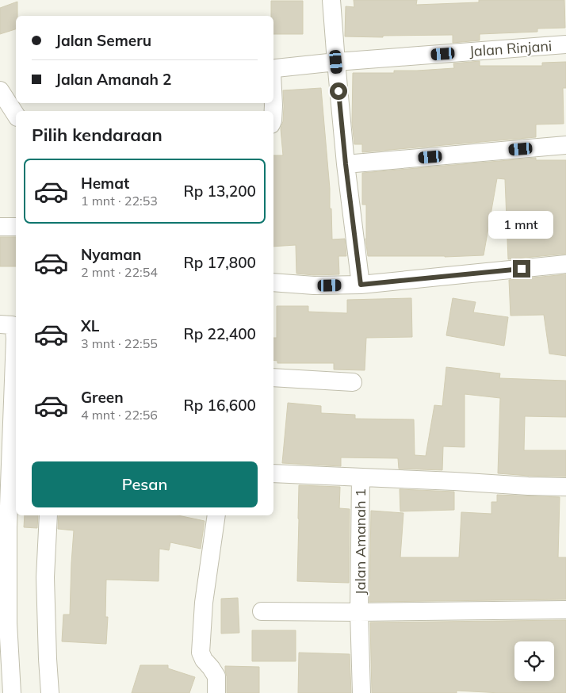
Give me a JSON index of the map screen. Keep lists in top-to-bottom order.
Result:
{
  "streets": {
    "street": ["Jalan Rinjani", "Jalan Amanah 1"]
  },
  "page": {
    "banner": ["Jalan Semeru", "Jalan Amanah 2"],
    "heading": "Pilih kendaraan",
    "list": [
      {
        "name": "Hemat",
        "note": "1 mnt · 22:53",
        "value": "Rp 13,200"
      },
      {
        "name": "Nyaman",
        "note": "2 mnt · 22:54",
        "value": "Rp 17,800"
      },
      {
        "name": "XL",
        "note": "3 mnt · 22:55",
        "value": "Rp 22,400"
      },
      {
        "name": "Green",
        "note": "4 mnt · 22:56",
        "value": "Rp 16,600"
      }
    ],
    "bubble": "1 mnt",
    "buttons": "Pesan"
  }
}
